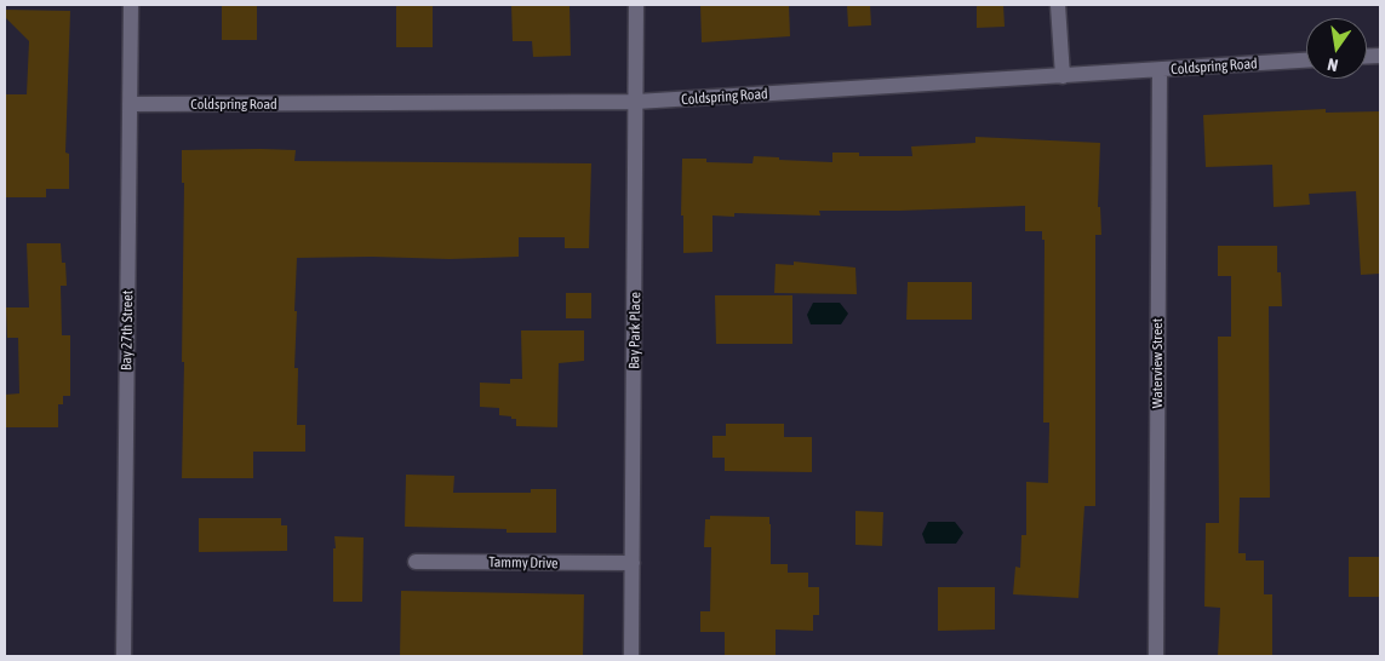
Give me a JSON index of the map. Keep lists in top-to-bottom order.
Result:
{
  "streets": {
    "street": [
      "Coldspring Road",
      "Bay 27th Street",
      "Bay Park Place",
      "Waterview Street",
      "Tammy Drive"
    ]
  },
  "crossings": [
    ["Coldspring Road", "Bay 27th Street"],
    ["Coldspring Road", "Bay Park Place"],
    ["Coldspring Road", "Waterview Street"],
    ["Bay Park Place", "Tammy Drive"]
  ],
  "north": "bottom"
}
